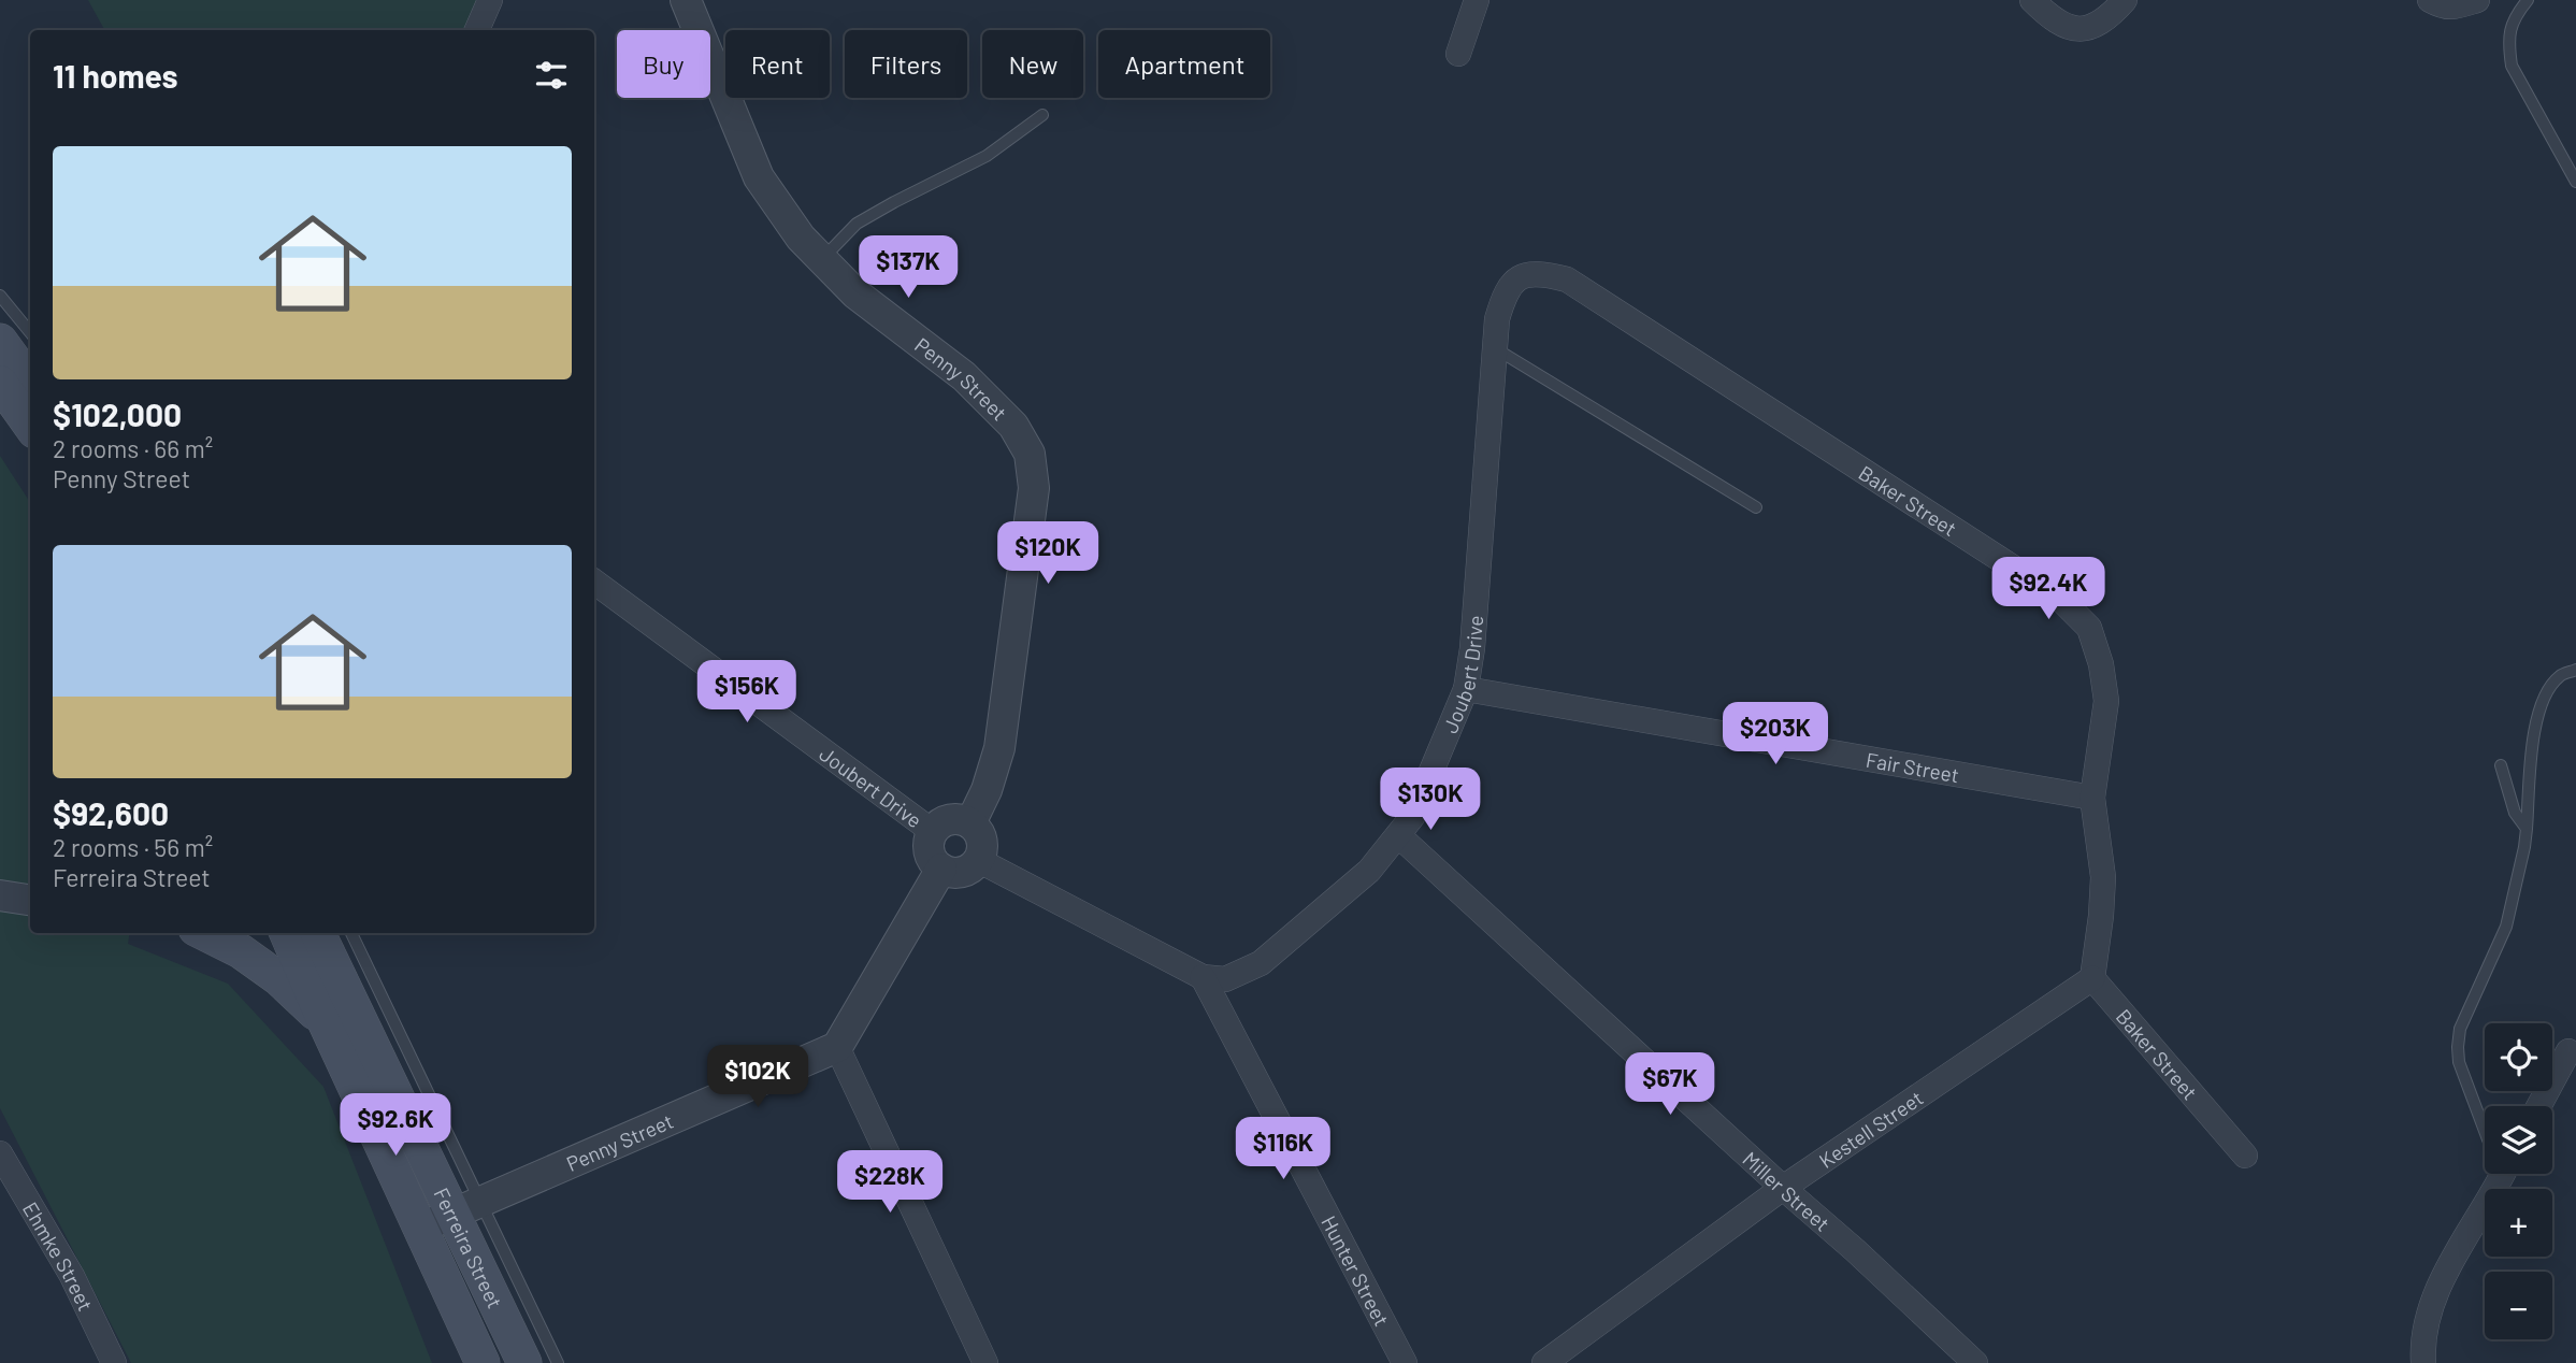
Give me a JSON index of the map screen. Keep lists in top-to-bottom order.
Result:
{
  "streets": {
    "main road": ["Ferreira Street"],
    "street": [
      "Penny Street",
      "Baker Street",
      "Joubert Drive",
      "Fair Street",
      "Kestell Street",
      "Miller Street",
      "Ehmke Street",
      "Hunter Street"
    ]
  },
  "crossings": [
    ["Penny Street", "Joubert Drive"],
    ["Penny Street", "Ferreira Street"],
    ["Baker Street", "Joubert Drive"],
    ["Baker Street", "Fair Street"],
    ["Baker Street", "Kestell Street"],
    ["Joubert Drive", "Fair Street"],
    ["Joubert Drive", "Miller Street"],
    ["Joubert Drive", "Hunter Street"],
    ["Kestell Street", "Miller Street"]
  ],
  "page": {
    "chip": [
      "Buy",
      "Rent",
      "Filters",
      "New",
      "Apartment"
    ],
    "heading": "11 homes",
    "list": [
      {
        "name": "$102,000",
        "note": "2 rooms · 66 m² · Penny Street"
      },
      {
        "name": "$92,600",
        "note": "2 rooms · 56 m² · Ferreira Street"
      }
    ],
    "price": [
      "$137K",
      "$120K",
      "$92.4K",
      "$156K",
      "$203K",
      "$130K",
      "$102K",
      "$67K",
      "$92.6K",
      "$116K",
      "$228K"
    ],
    "map_buttons": ["+", "−"]
  }
}
